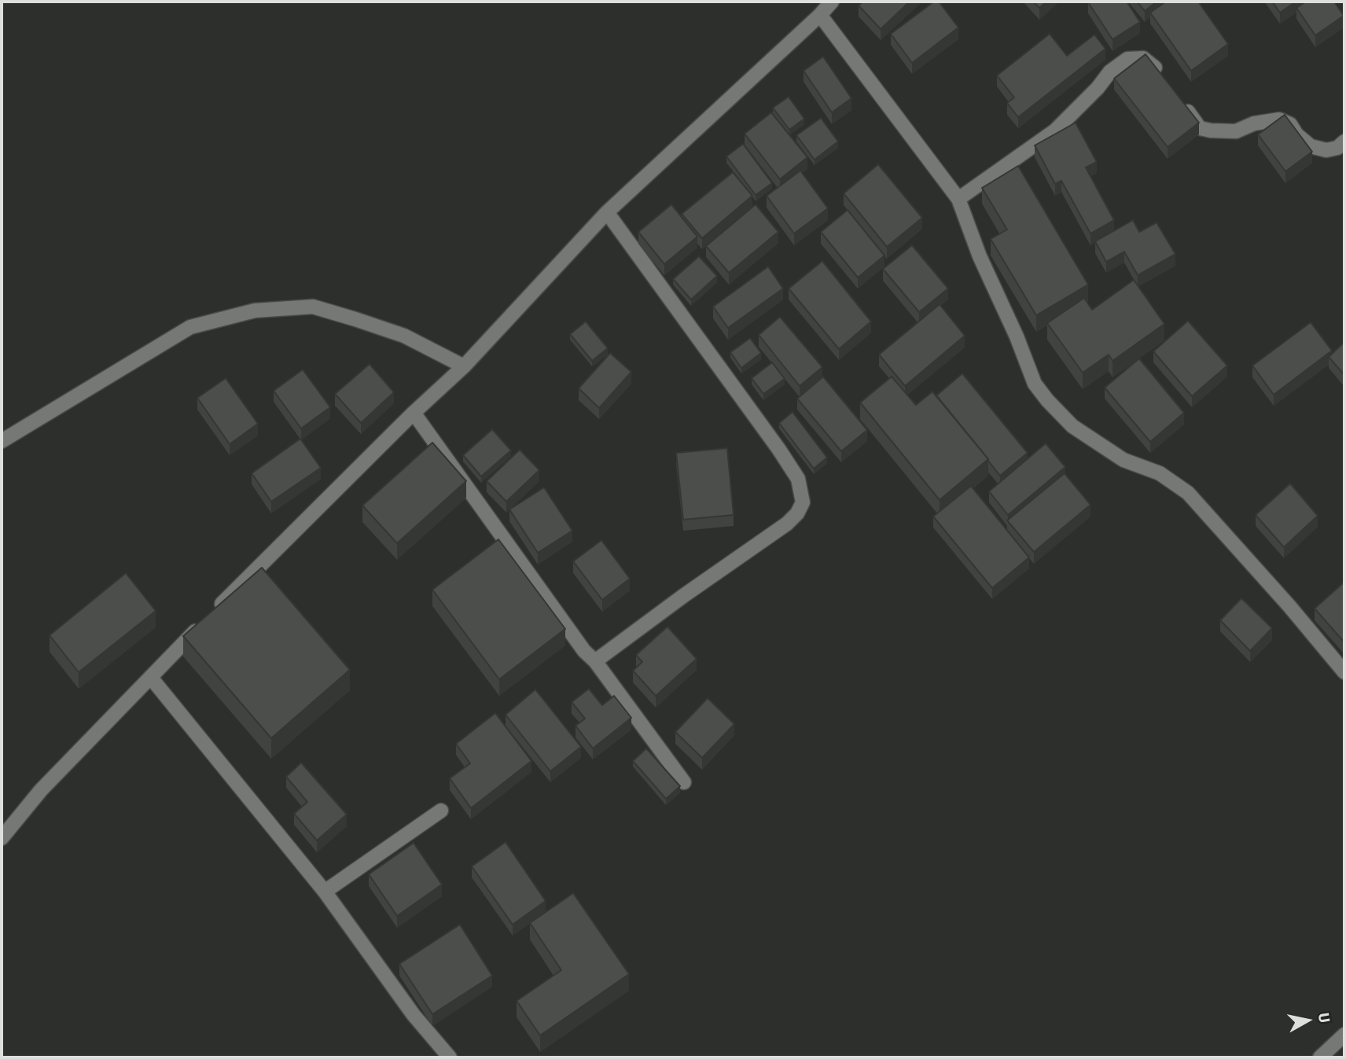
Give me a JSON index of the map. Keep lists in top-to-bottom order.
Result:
{
  "north": "right"
}
